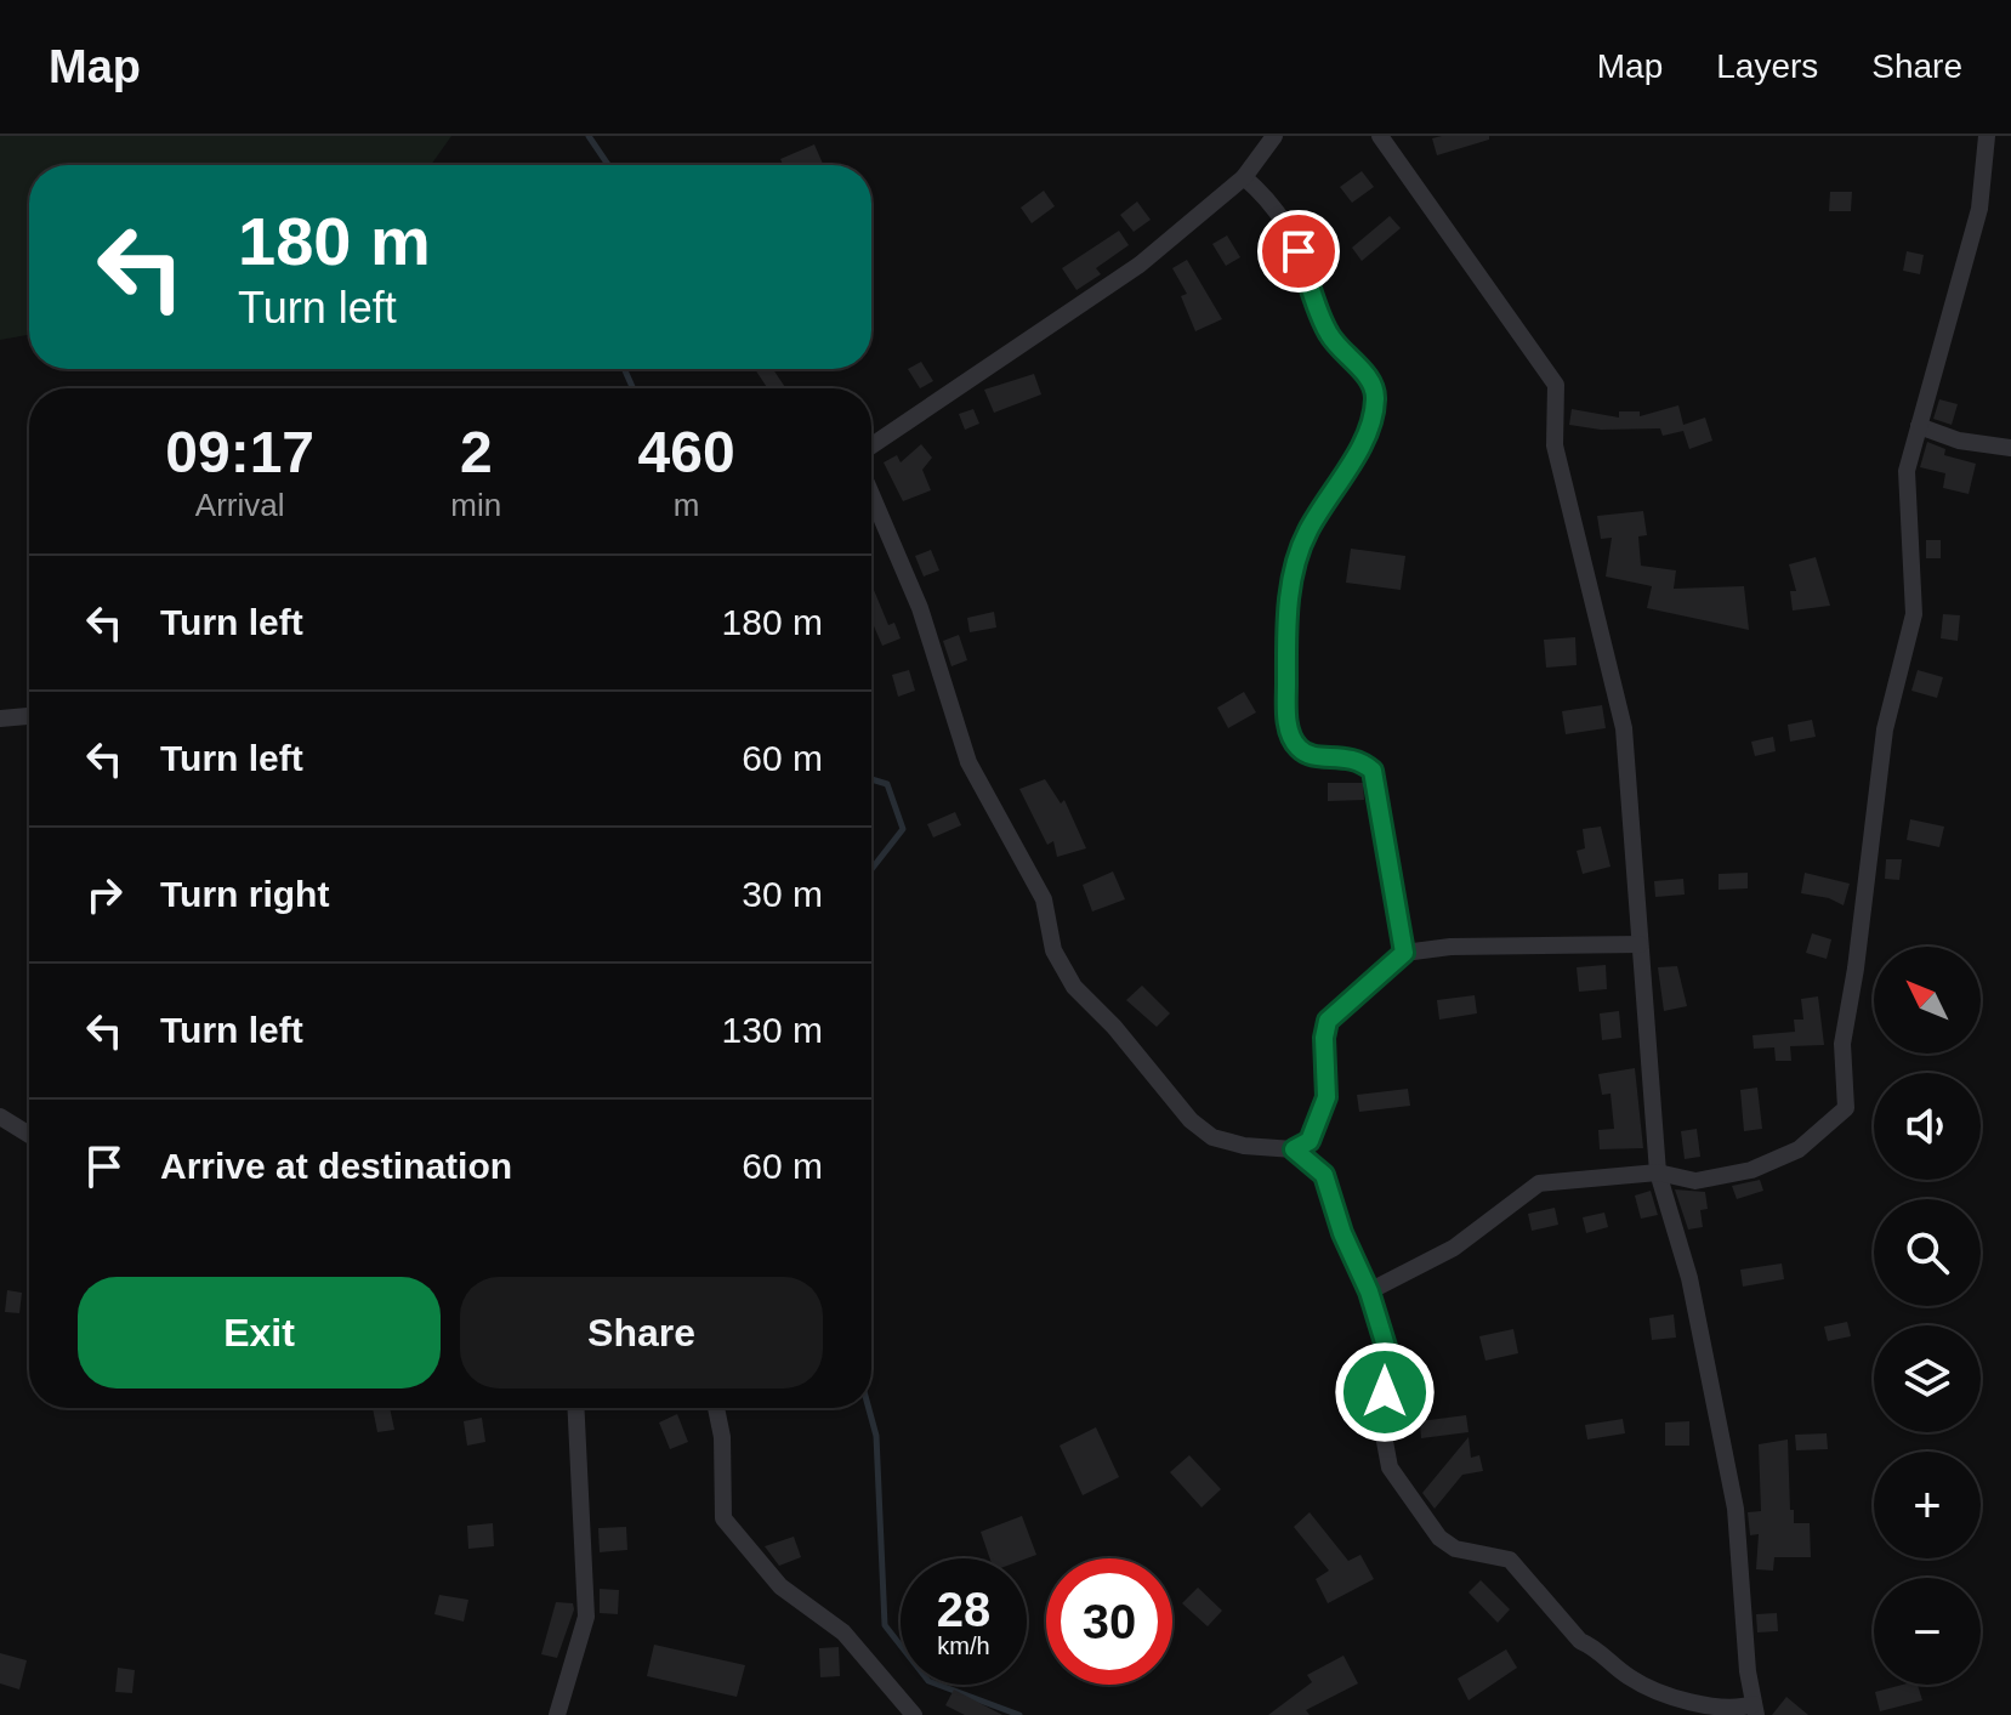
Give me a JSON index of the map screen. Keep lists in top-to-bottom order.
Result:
{
  "north": "top left",
  "page": {
    "header": "Map",
    "nav": ["Map", "Layers", "Share"],
    "turn": ["180 m", "Turn left"],
    "eta": [
      "09:17",
      "Arrival",
      "2",
      "min",
      "460",
      "m"
    ],
    "list": [
      {
        "name": "Turn left",
        "value": "180 m"
      },
      {
        "name": "Turn left",
        "value": "60 m"
      },
      {
        "name": "Turn right",
        "value": "30 m"
      },
      {
        "name": "Turn left",
        "value": "130 m"
      },
      {
        "name": "Arrive at destination",
        "value": "60 m"
      }
    ],
    "map_buttons": ["+", "−"],
    "buttons": ["Exit", "Share"],
    "speed": "28 km/h",
    "limit": "30"
  }
}
